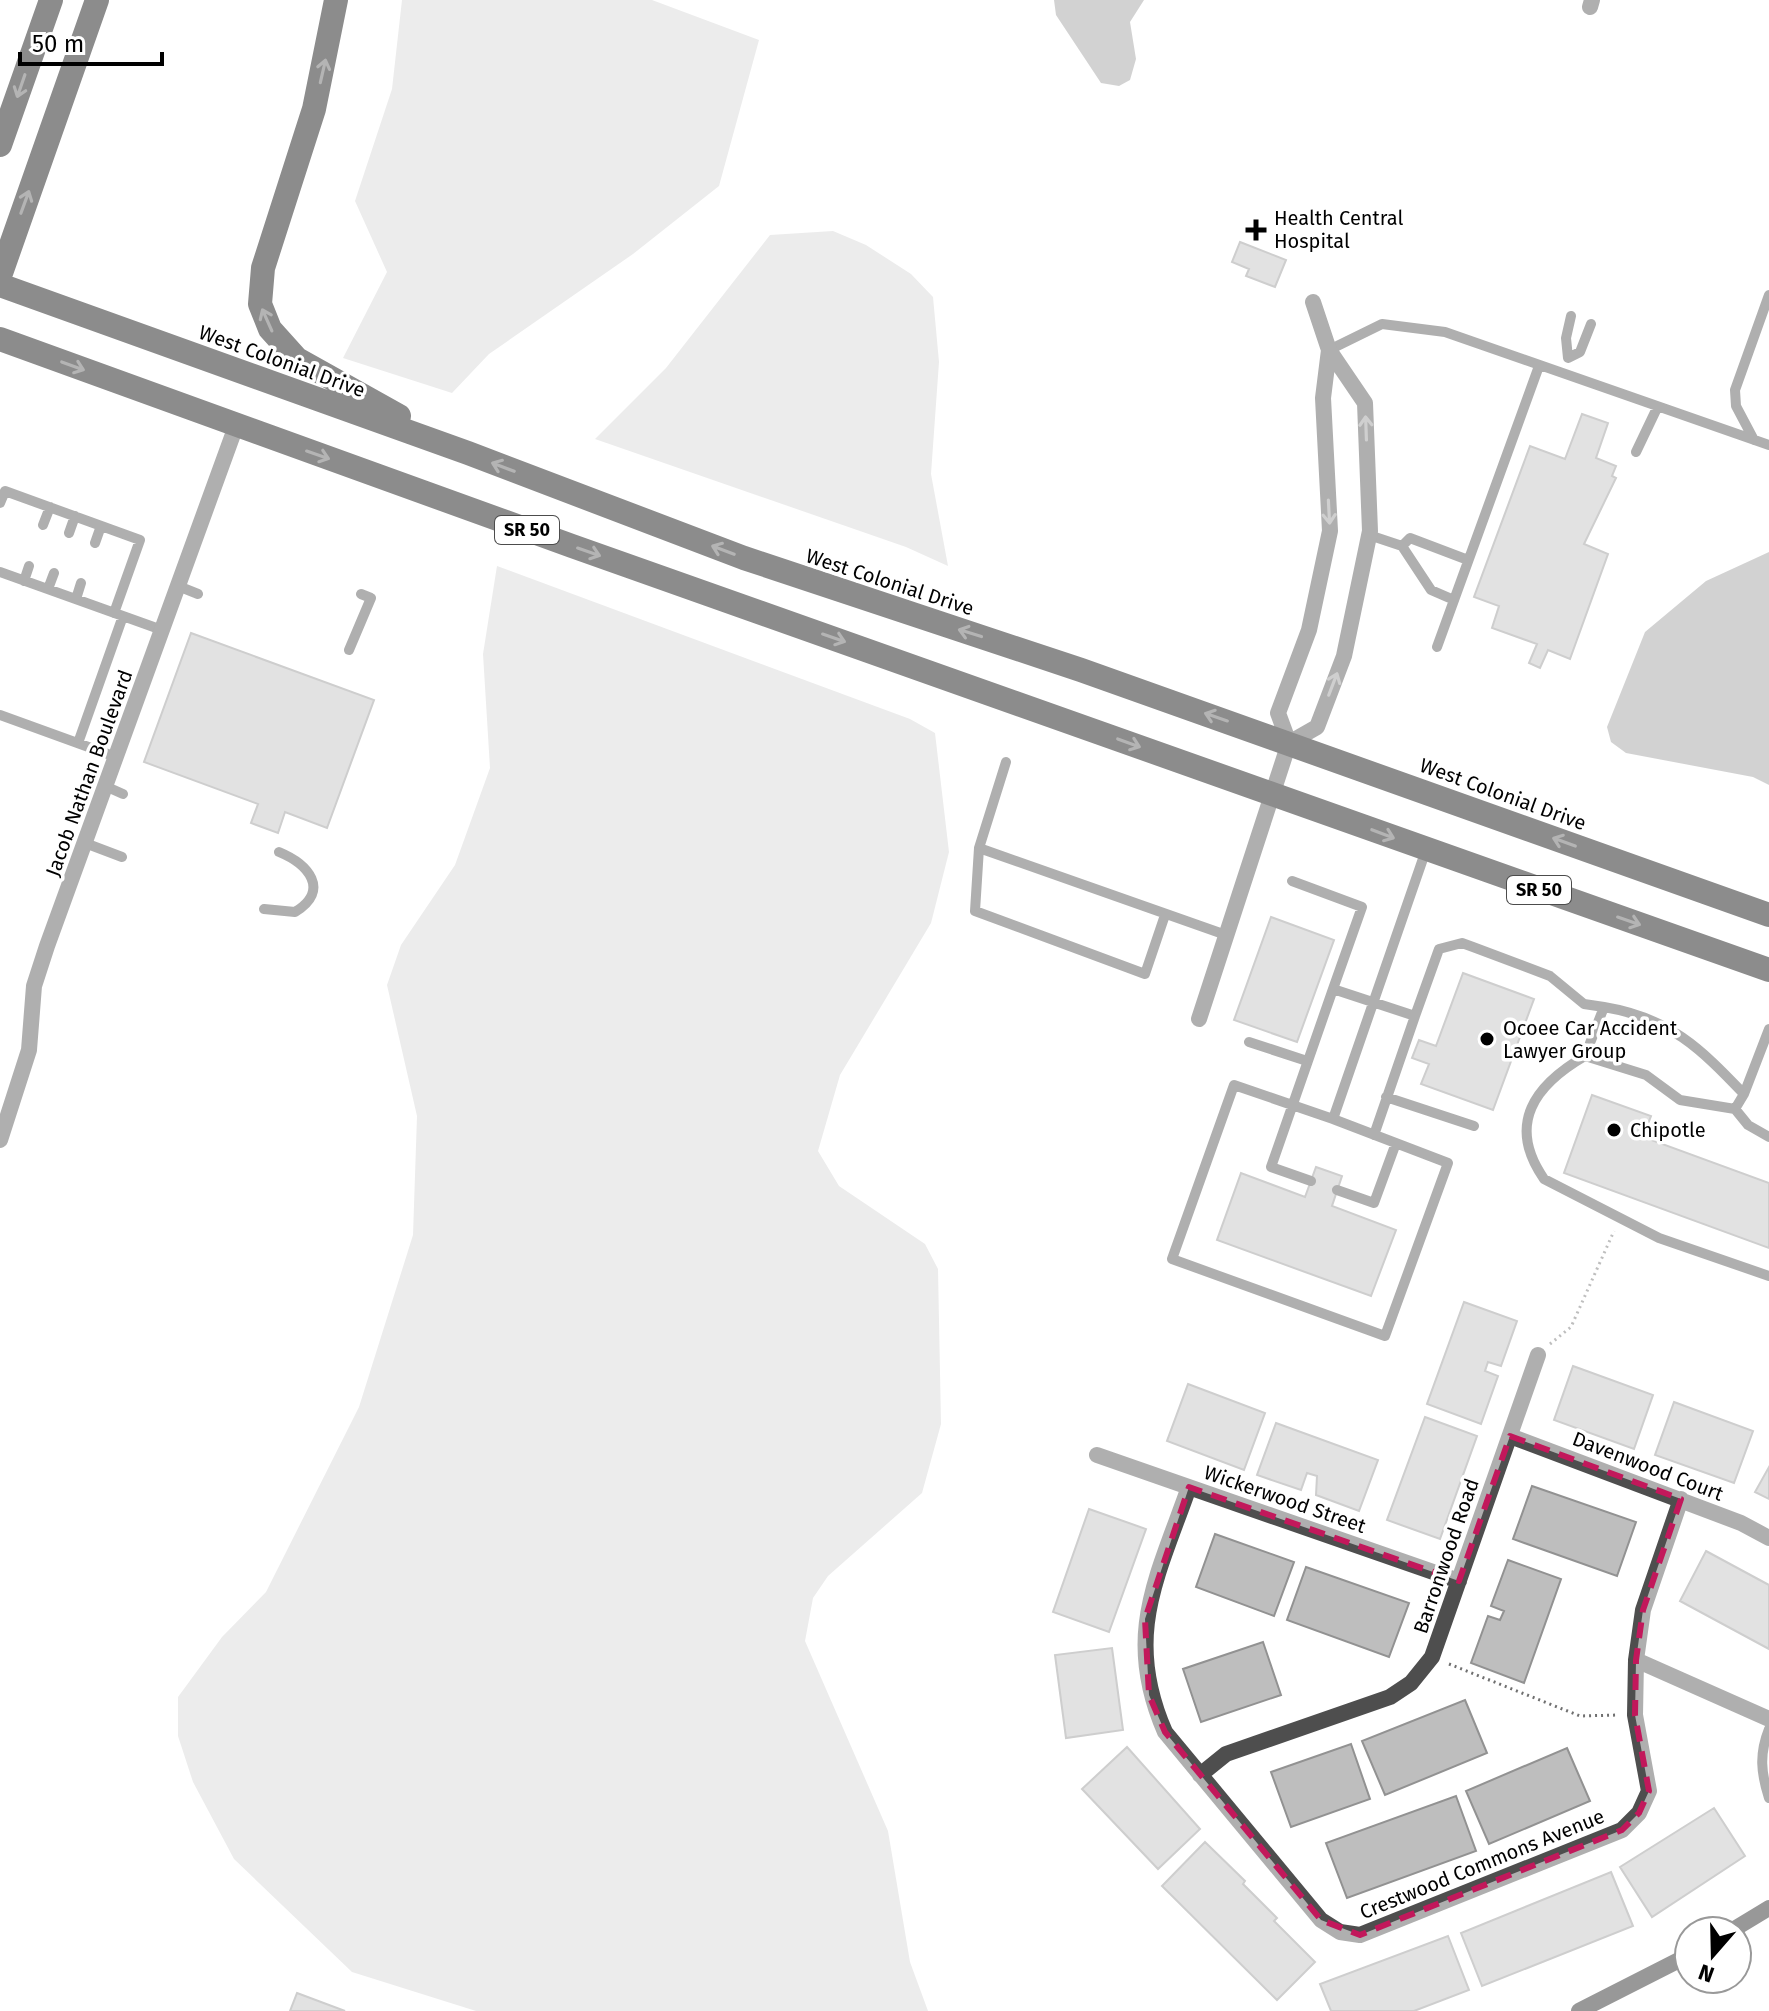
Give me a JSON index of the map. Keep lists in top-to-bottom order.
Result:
{
  "streets": {
    "highway": ["West Colonial Drive", "SR 50"],
    "street": [
      "Jacob Nathan Boulevard",
      "Davenwood Court",
      "Wickerwood Street",
      "Barronwood Road",
      "Crestwood Commons Avenue"
    ]
  },
  "crossings": [
    ["SR 50", "Jacob Nathan Boulevard"],
    ["Davenwood Court", "Barronwood Road"],
    ["Davenwood Court", "Crestwood Commons Avenue"],
    ["Wickerwood Street", "Barronwood Road"],
    ["Wickerwood Street", "Crestwood Commons Avenue"],
    ["Barronwood Road", "Crestwood Commons Avenue"]
  ],
  "places": {
    "health": ["Health Central Hospital"],
    "other": ["Ocoee Car Accident Lawyer Group", "Chipotle"]
  },
  "scale_bar": "50 m",
  "north": "bottom"
}
